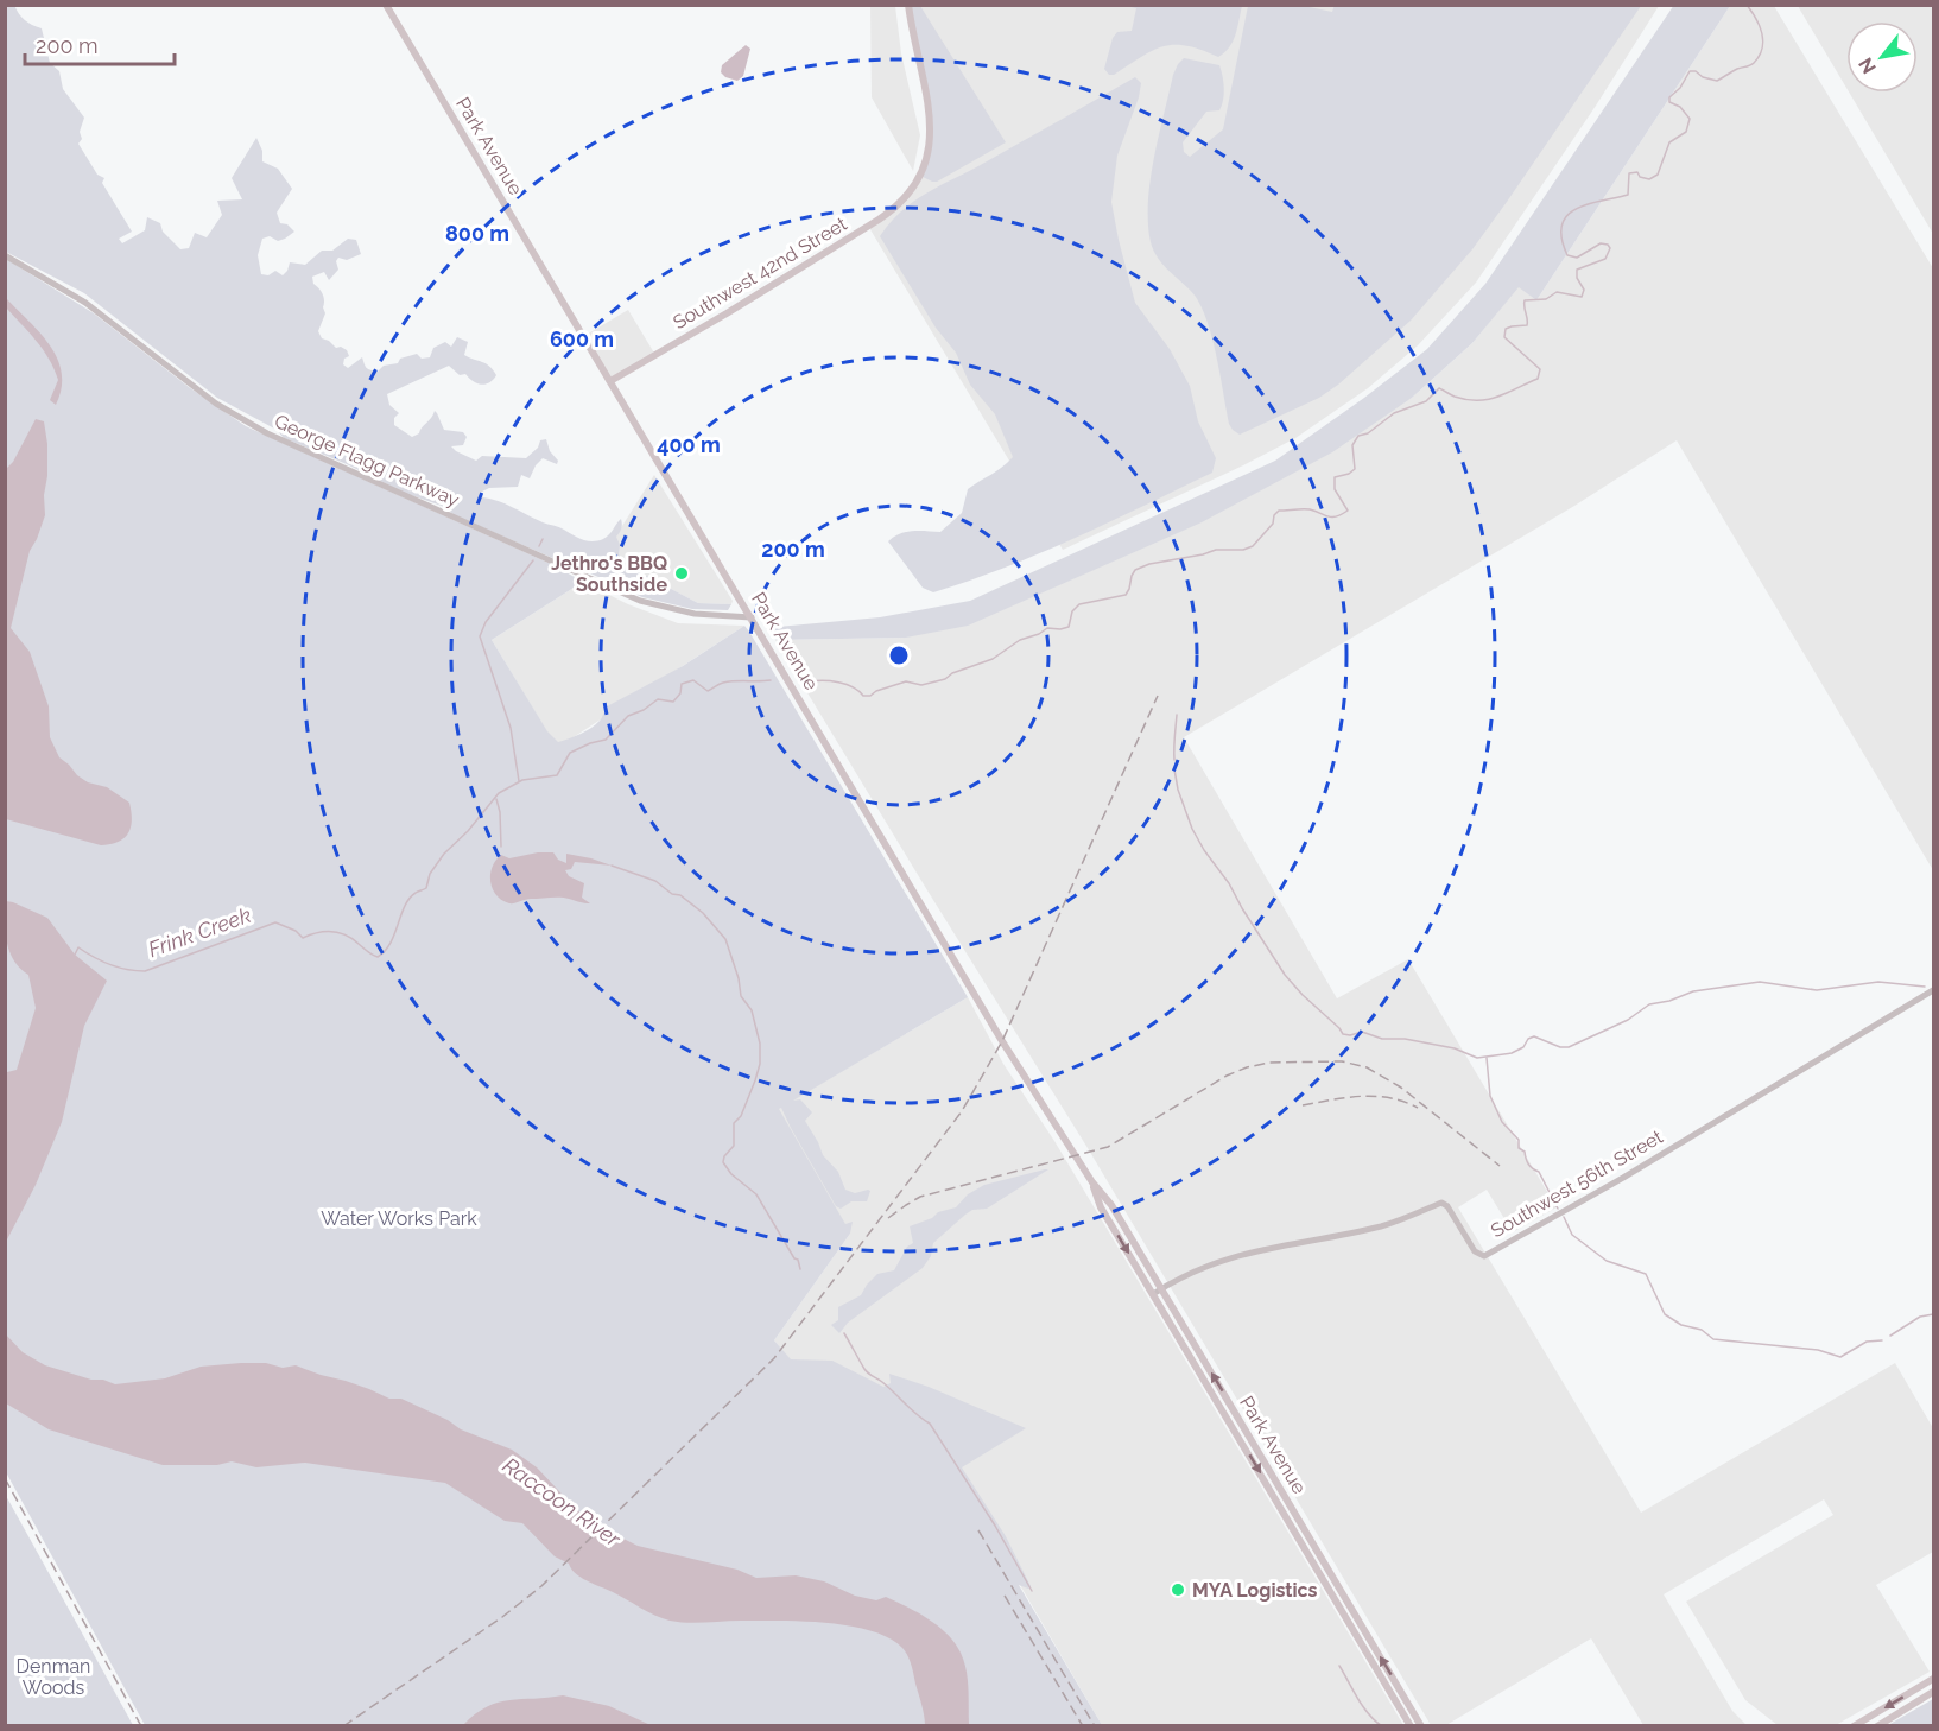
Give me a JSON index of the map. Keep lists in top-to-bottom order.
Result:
{
  "streets": {
    "main road": ["Park Avenue", "Southwest 42nd Street"],
    "street": ["George Flagg Parkway", "Southwest 56th Street"]
  },
  "crossings": [
    ["Park Avenue", "Southwest 42nd Street"],
    ["Park Avenue", "George Flagg Parkway"],
    ["Park Avenue", "Southwest 56th Street"]
  ],
  "water": ["Frink Creek", "Raccoon River"],
  "parks": ["Water Works Park", "Denman Woods"],
  "places": ["Jethro's BBQ Southside", "MYA Logistics"],
  "scale_bar": "200 m",
  "north": "bottom left",
  "rings": [
    "800 m",
    "600 m",
    "400 m",
    "200 m"
  ]
}
